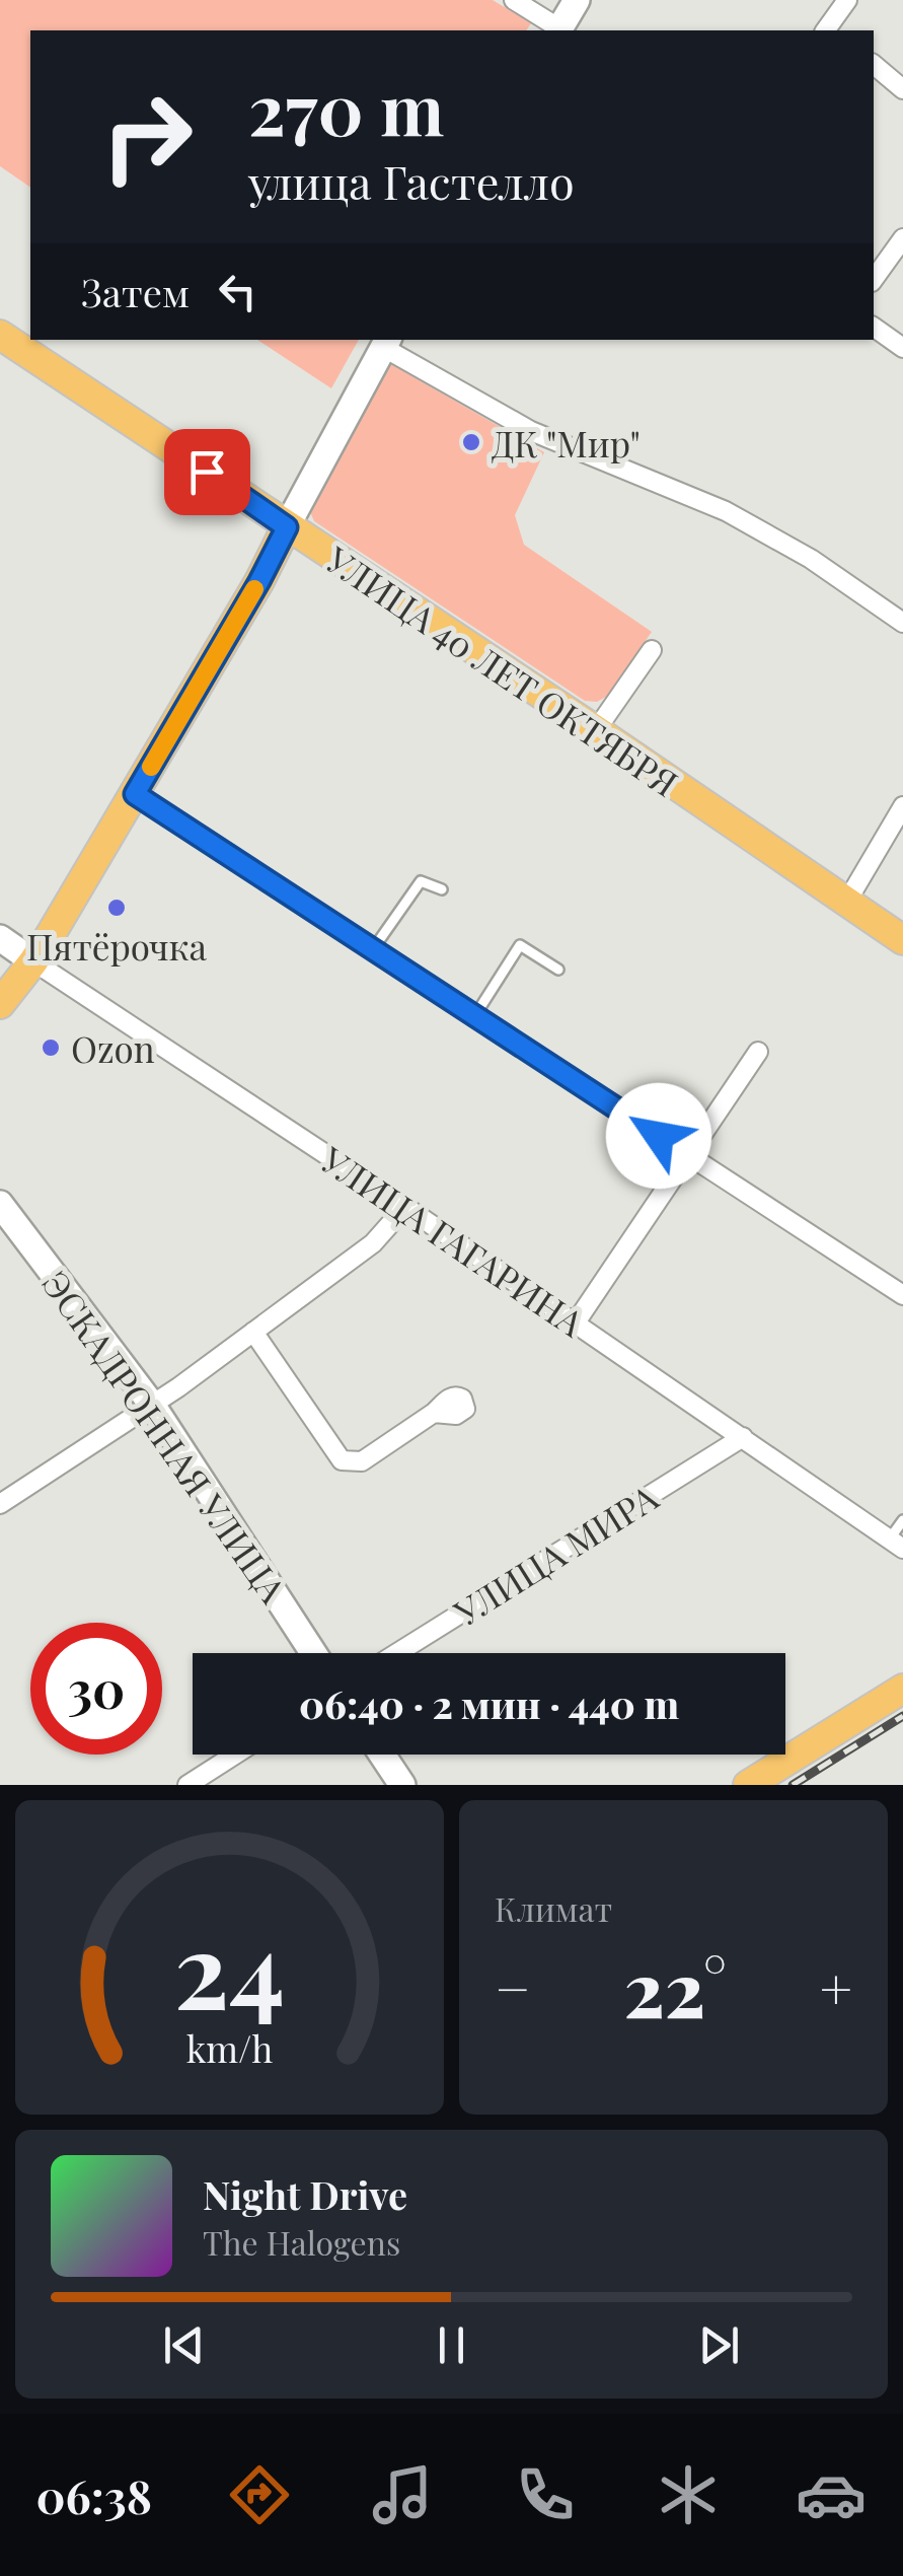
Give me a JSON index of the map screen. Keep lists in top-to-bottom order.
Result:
{
  "streets": {
    "main road": ["УЛИЦА 40 ЛЕТ ОКТЯБРЯ"],
    "street": ["УЛИЦА ГАГАРИНА", "ЭСКАДРОННАЯ УЛИЦА", "УЛИЦА МИРА"]
  },
  "crossings": [
    ["УЛИЦА ГАГАРИНА", "УЛИЦА МИРА"]
  ],
  "places": ["ДК \"Мир\"", "Пятёрочка", "Ozon"],
  "page": {
    "turn": ["270 m", "улица Гастелло"],
    "then": "Затем",
    "limit": "30",
    "trip": "06:40 · 2 мин · 440 m",
    "tile": "Климат",
    "heat": ["−", "22°", "+"],
    "song": ["Night Drive", "The Halogens"],
    "tabs": "06:38",
    "gauge": ["24", "km/h"]
  }
}
